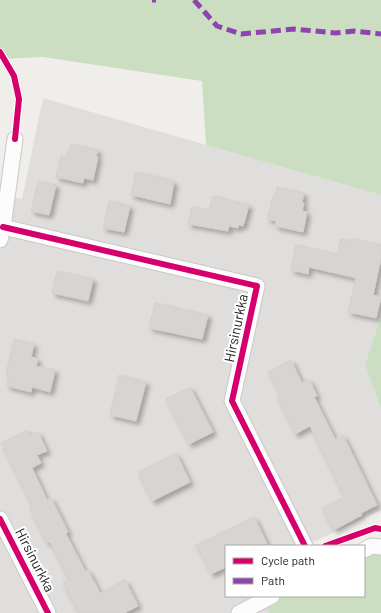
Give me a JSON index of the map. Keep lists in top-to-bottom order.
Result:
{
  "streets": {
    "street": ["Hirsinurkka"]
  },
  "legend": ["Cycle path", "Path"]
}
